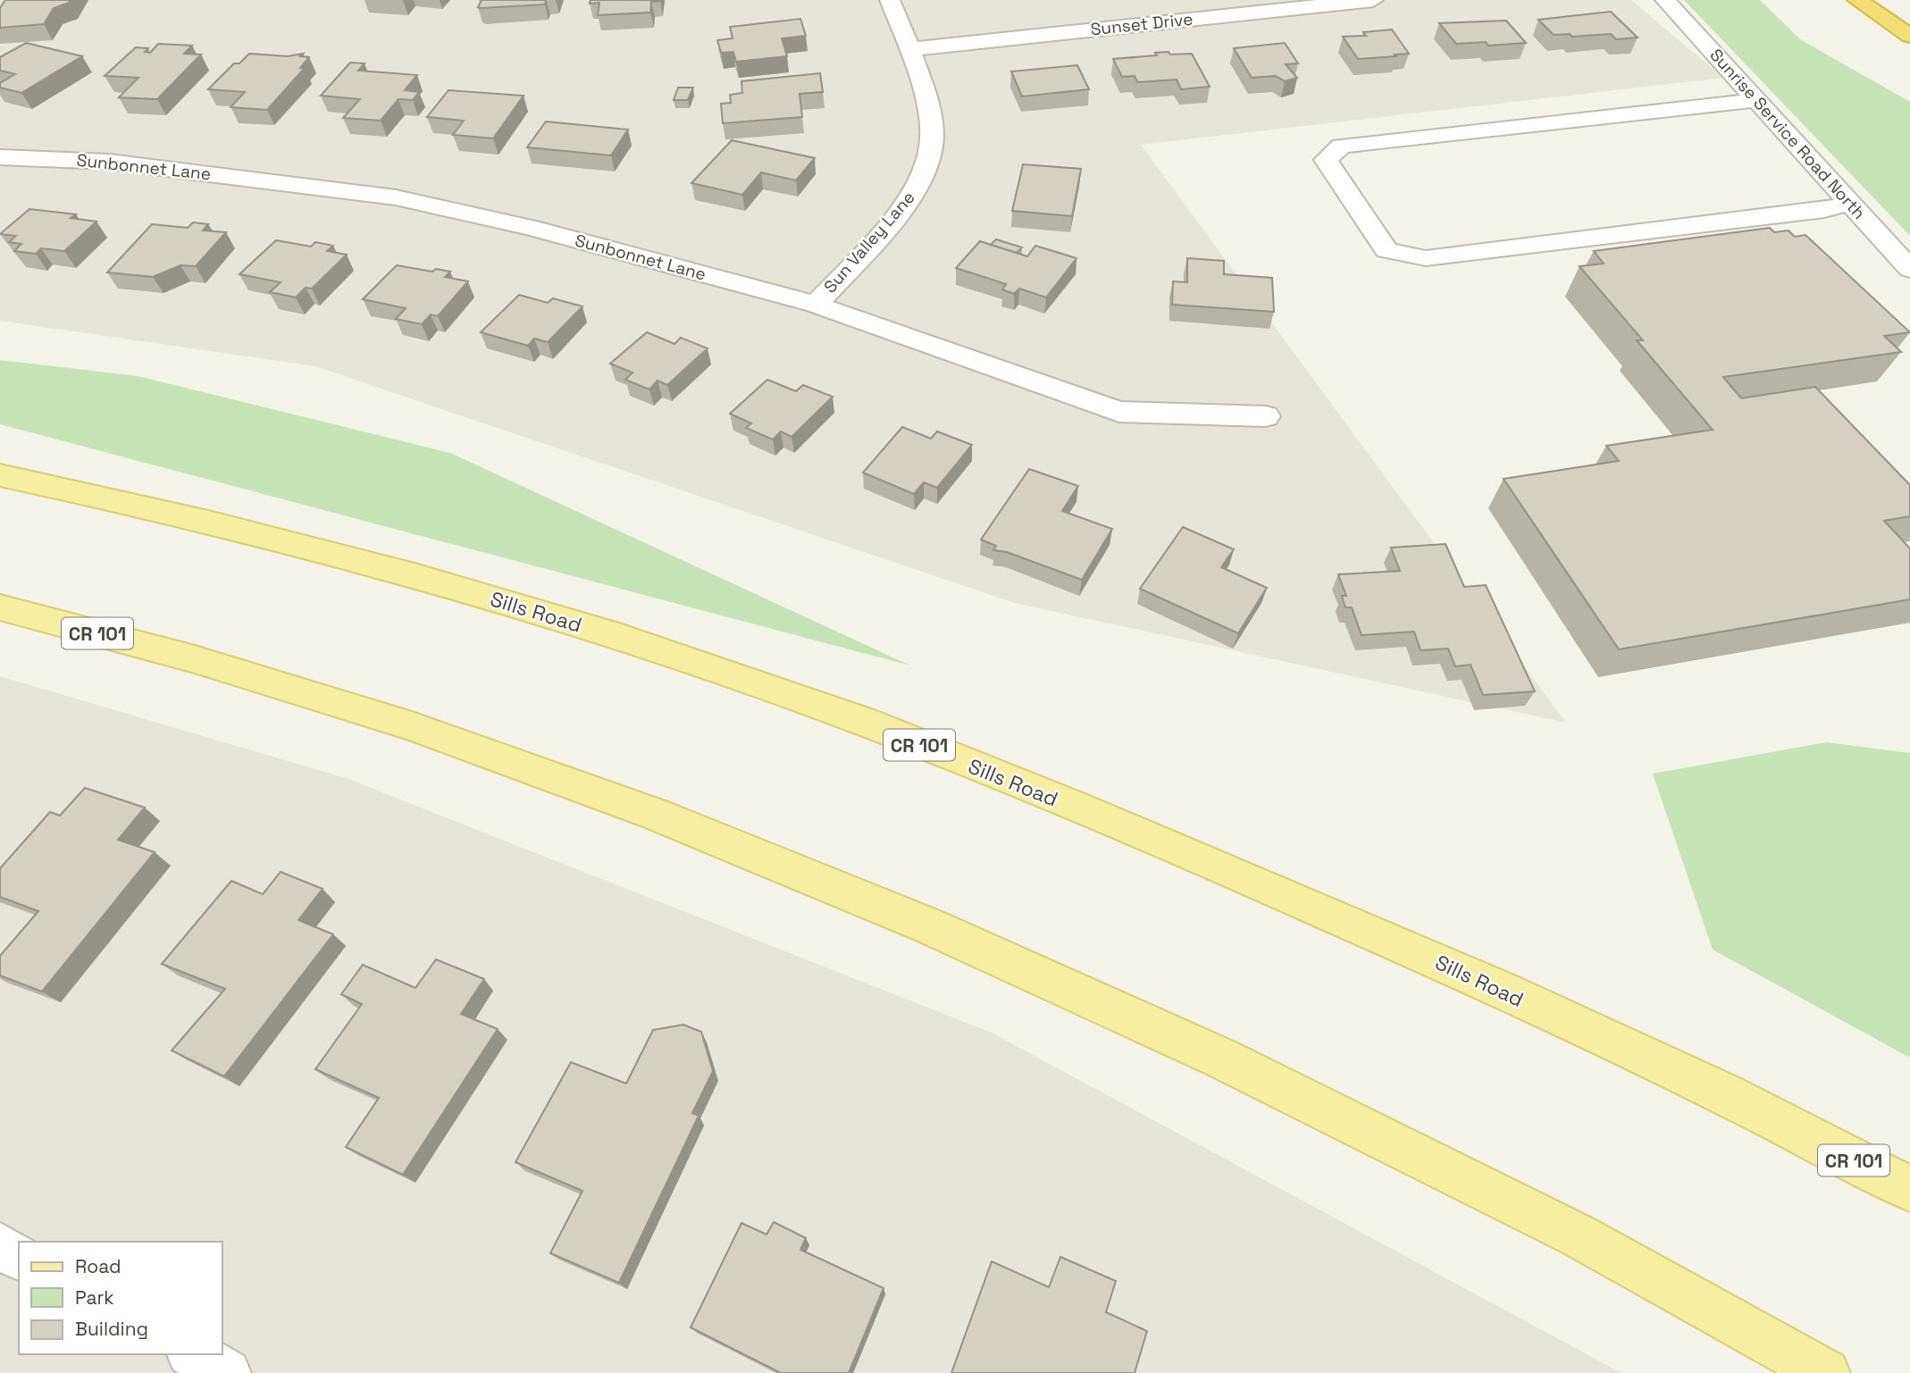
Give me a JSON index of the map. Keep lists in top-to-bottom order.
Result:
{
  "streets": {
    "main road": ["Sills Road", "CR 101"],
    "street": [
      "Sunset Drive",
      "Sunrise Service Road North",
      "Sunbonnet Lane",
      "Sun Valley Lane"
    ]
  },
  "crossings": [
    ["Sunset Drive", "Sun Valley Lane"],
    ["Sunbonnet Lane", "Sun Valley Lane"]
  ],
  "legend": ["Road", "Park", "Building"]
}
